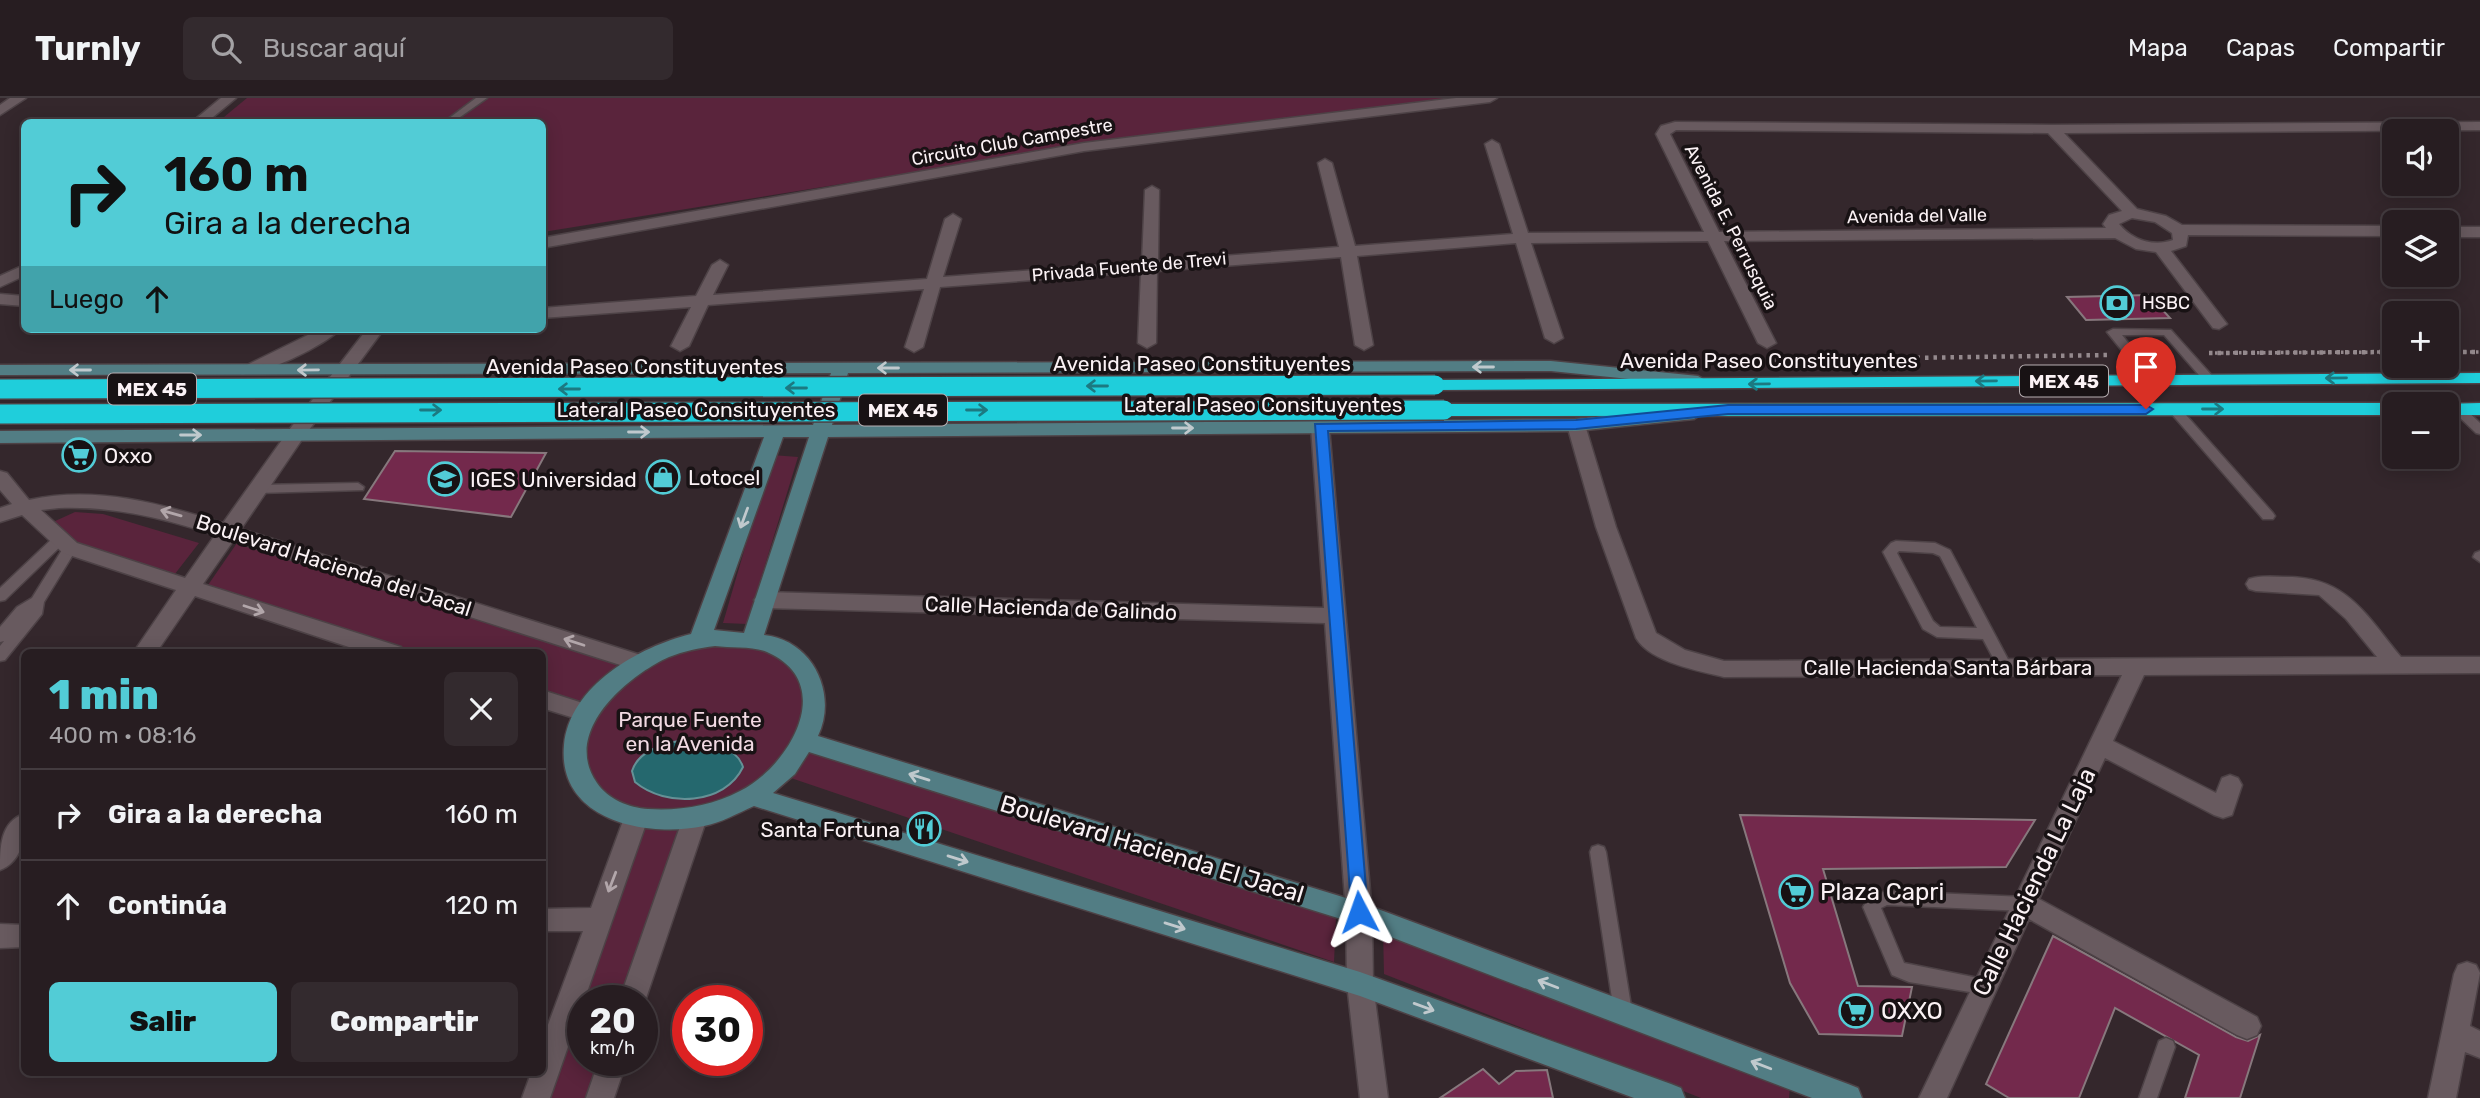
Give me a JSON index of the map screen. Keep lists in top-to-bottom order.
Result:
{
  "streets": {
    "highway": ["Avenida Paseo Constituyentes", "MEX 45"],
    "main road": ["Lateral Paseo Consituyentes", "Boulevard Hacienda El Jacal"],
    "street": [
      "Circuito Club Campestre",
      "Avenida del Valle",
      "Avenida E. Perrusquia",
      "Privada Fuente de Trevi",
      "Boulevard Hacienda del Jacal",
      "Calle Hacienda de Galindo",
      "Calle Hacienda Santa Bárbara",
      "Calle Hacienda La Laja"
    ]
  },
  "crossings": [
    ["Avenida del Valle", "Avenida E. Perrusquia"],
    ["Avenida del Valle", "Privada Fuente de Trevi"],
    ["Avenida E. Perrusquia", "Privada Fuente de Trevi"],
    ["Avenida Paseo Constituyentes", "Lateral Paseo Consituyentes"],
    ["MEX 45", "Lateral Paseo Consituyentes"],
    ["Lateral Paseo Consituyentes", "Calle Hacienda Santa Bárbara"],
    ["Boulevard Hacienda del Jacal", "Boulevard Hacienda El Jacal"],
    ["Calle Hacienda Santa Bárbara", "Calle Hacienda La Laja"]
  ],
  "parks": ["Parque Fuente en la Avenida"],
  "places": {
    "bank": ["HSBC"],
    "supermarket": ["Oxxo", "Plaza Capri", "OXXO"],
    "shop": ["Lotocel"],
    "school or university": ["IGES Universidad"],
    "restaurant": ["Santa Fortuna"]
  },
  "page": {
    "header": "Turnly",
    "search": "Buscar aquí",
    "nav": ["Mapa", "Capas", "Compartir"],
    "map_buttons": ["+", "−"],
    "turn": ["160 m", "Gira a la derecha"],
    "then": "Luego",
    "heading": ["1 min", "400 m · 08:16"],
    "list": [
      {
        "name": "Gira a la derecha",
        "value": "160 m"
      },
      {
        "name": "Continúa",
        "value": "120 m"
      }
    ],
    "buttons": ["Salir", "Compartir"],
    "speed": "20 km/h",
    "limit": "30"
  }
}
